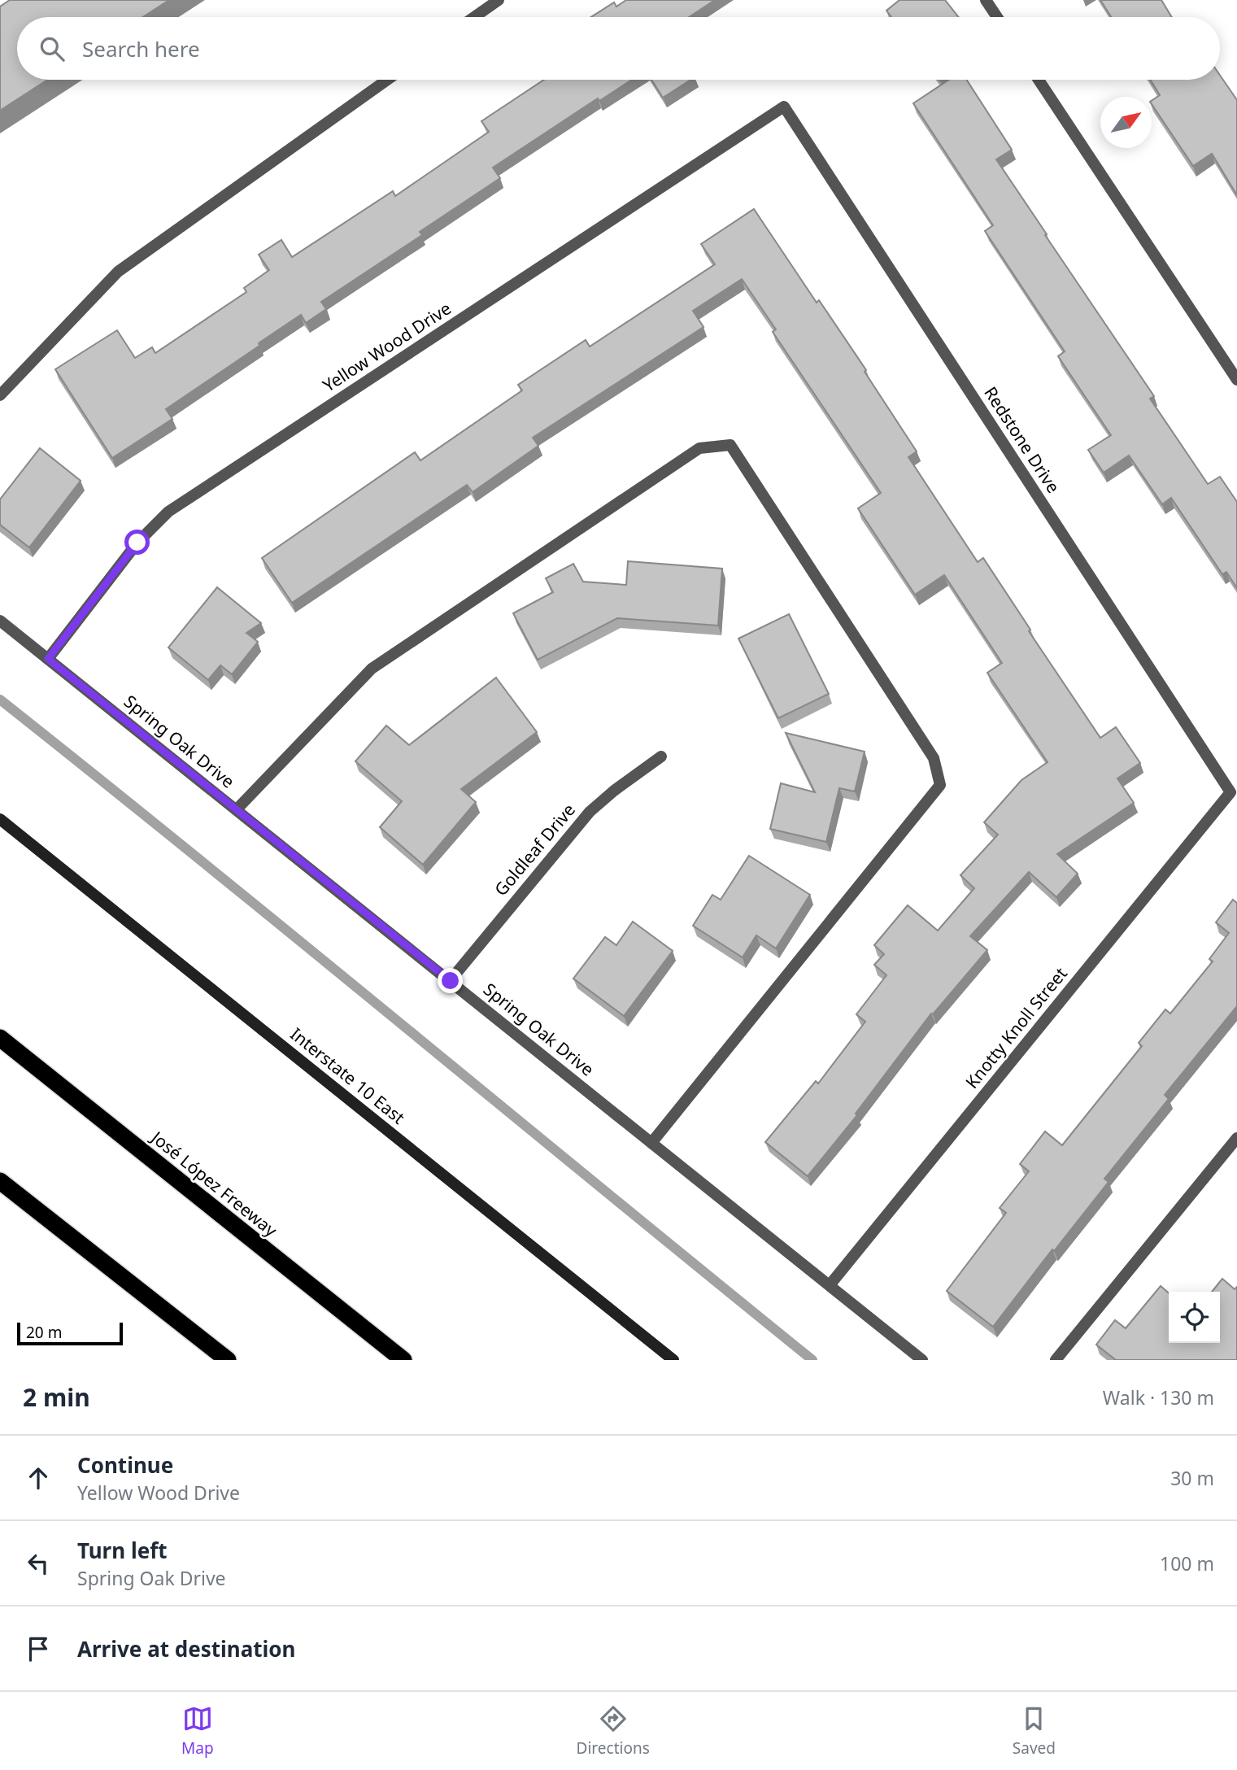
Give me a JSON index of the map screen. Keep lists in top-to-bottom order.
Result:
{
  "streets": {
    "highway": ["José López Freeway"],
    "main road": ["Interstate 10 East"],
    "street": [
      "Yellow Wood Drive",
      "Redstone Drive",
      "Spring Oak Drive",
      "Goldleaf Drive",
      "Knotty Knoll Street"
    ]
  },
  "crossings": [
    ["Yellow Wood Drive", "Redstone Drive"],
    ["Yellow Wood Drive", "Spring Oak Drive"],
    ["Redstone Drive", "Knotty Knoll Street"],
    ["Spring Oak Drive", "Goldleaf Drive"],
    ["Spring Oak Drive", "Knotty Knoll Street"]
  ],
  "scale_bar": "20 m",
  "north": "top right",
  "page": {
    "search": "Search here",
    "scale": "20 m",
    "heading": ["2 min", "Walk · 130 m"],
    "list": [
      ["Continue", "Yellow Wood Drive", "30 m"],
      ["Turn left", "Spring Oak Drive", "100 m"],
      "Arrive at destination"
    ],
    "nav": ["Map", "Directions", "Saved"]
  }
}
